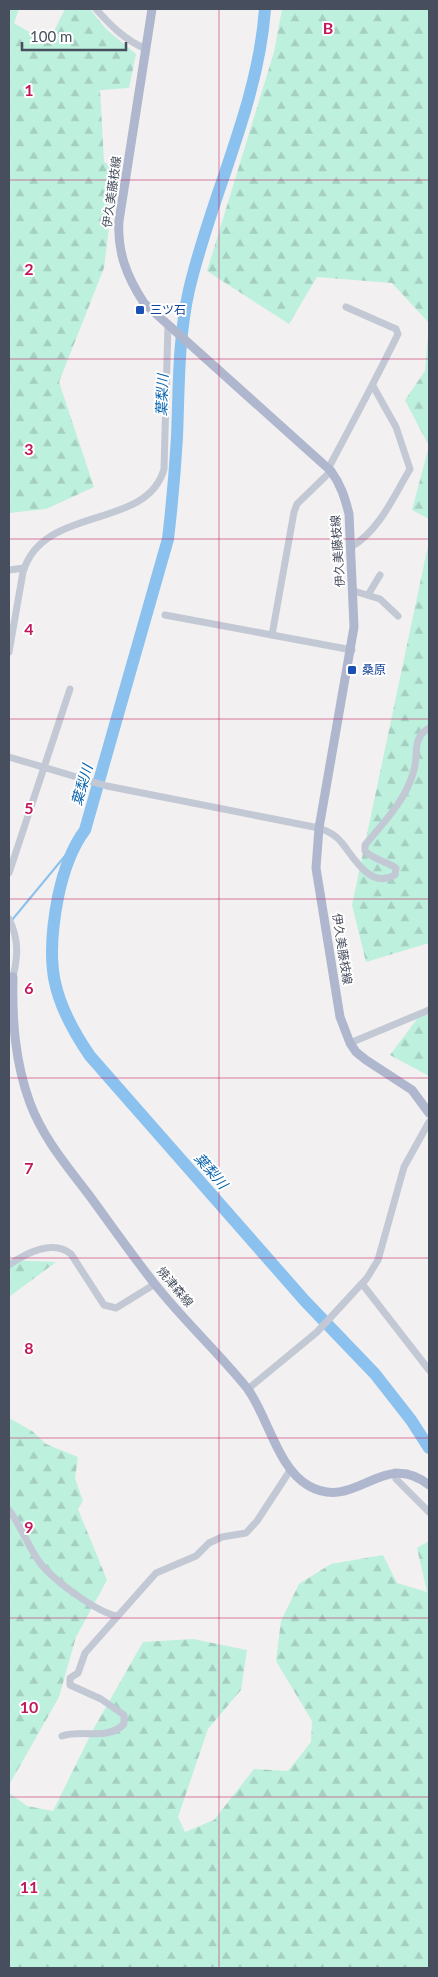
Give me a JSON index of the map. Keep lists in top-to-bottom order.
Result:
{
  "streets": {
    "main road": ["伊久美藤枝線", "焼津森線"]
  },
  "water": ["葉梨川"],
  "places": {
    "transit": ["三ツ石", "桑原"]
  },
  "scale_bar": "100 m",
  "grid": {
    "columns": ["B"],
    "rows": [
      "1",
      "2",
      "3",
      "4",
      "5",
      "6",
      "7",
      "8",
      "9",
      "10",
      "11"
    ]
  }
}
